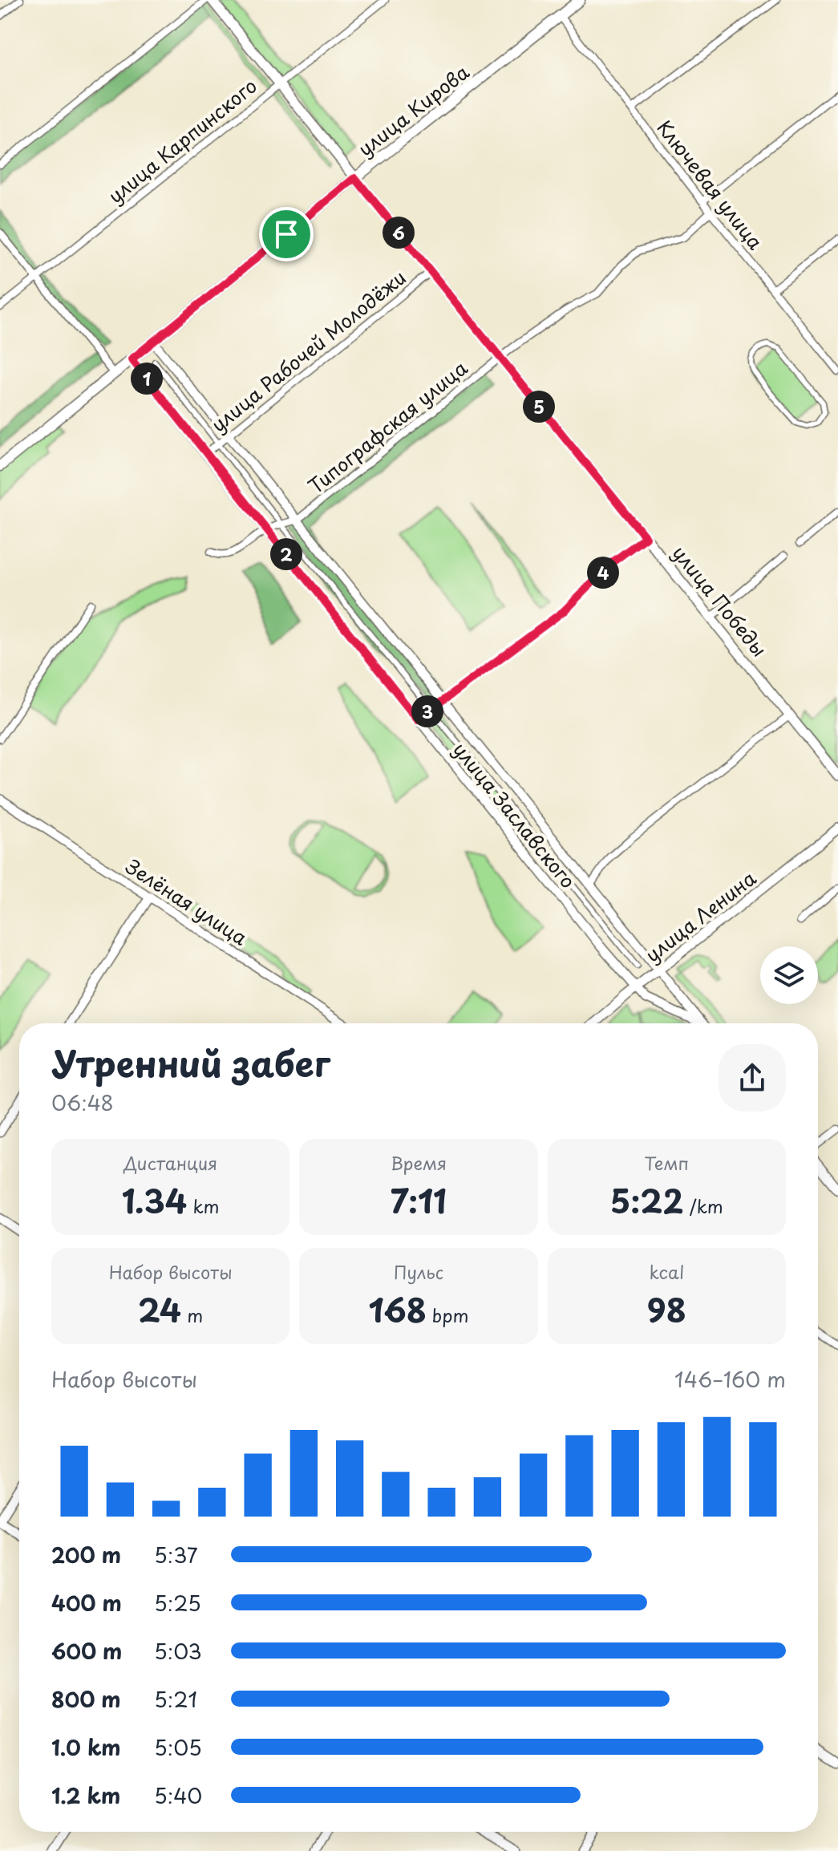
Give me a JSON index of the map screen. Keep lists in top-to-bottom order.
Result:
{
  "streets": {
    "main road": ["улица Кирова", "улица Победы", "улица Ленина"],
    "street": [
      "улица Карпинского",
      "Ключевая улица",
      "улица Рабочей Молодёжи",
      "Типографская улица",
      "улица Заславского",
      "Зелёная улица"
    ]
  },
  "crossings": [
    ["улица Кирова", "Ключевая улица"],
    ["улица Кирова", "улица Победы"],
    ["улица Кирова", "улица Заславского"],
    ["улица Карпинского", "улица Победы"],
    ["Ключевая улица", "Типографская улица"],
    ["улица Рабочей Молодёжи", "улица Победы"],
    ["улица Рабочей Молодёжи", "улица Заславского"],
    ["Типографская улица", "улица Победы"],
    ["Типографская улица", "улица Заславского"],
    ["улица Заславского", "улица Ленина"]
  ],
  "page": {
    "pins": [
      "6",
      "1",
      "5",
      "2",
      "4",
      "3"
    ],
    "heading": ["Утренний забег", "06:48"],
    "stats": [
      ["Дистанция", "1.34 km"],
      ["Время", "7:11"],
      ["Темп", "5:22 /km"],
      ["Набор высоты", "24 m"],
      ["Пульс", "168 bpm"],
      ["kcal", "98"]
    ],
    "chart": ["Набор высоты", "146–160 m"],
    "list": [
      {
        "name": "200 m",
        "note": "5:37"
      },
      {
        "name": "400 m",
        "note": "5:25"
      },
      {
        "name": "600 m",
        "note": "5:03"
      },
      {
        "name": "800 m",
        "note": "5:21"
      },
      {
        "name": "1.0 km",
        "note": "5:05"
      },
      {
        "name": "1.2 km",
        "note": "5:40"
      }
    ]
  }
}
